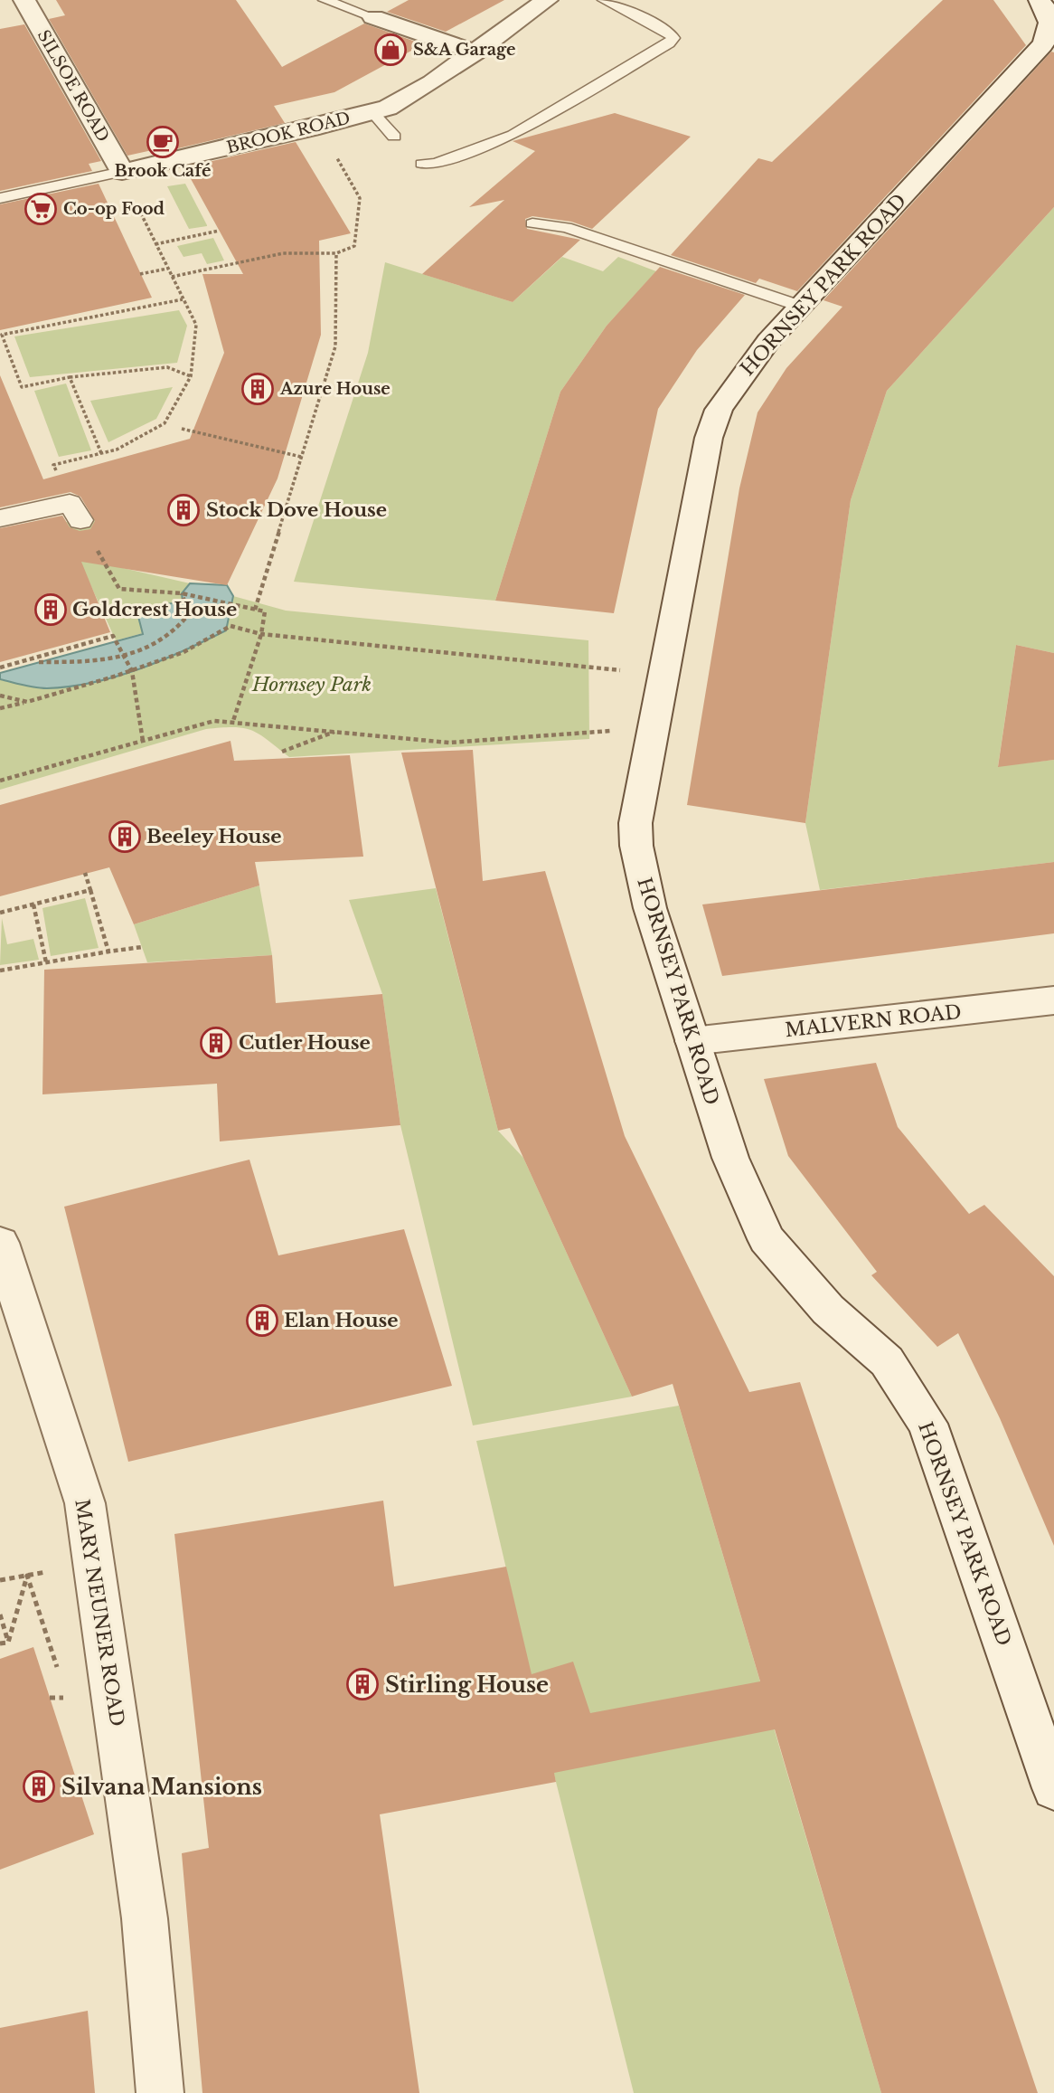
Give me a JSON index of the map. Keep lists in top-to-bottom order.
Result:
{
  "streets": {
    "main road": [
      "SILSOE ROAD",
      "BROOK ROAD",
      "HORNSEY PARK ROAD",
      "MALVERN ROAD",
      "MARY NEUNER ROAD"
    ]
  },
  "crossings": [
    ["SILSOE ROAD", "BROOK ROAD"],
    ["HORNSEY PARK ROAD", "MALVERN ROAD"]
  ],
  "parks": ["Hornsey Park"],
  "places": {
    "shop": ["S&A Garage"],
    "cafe": ["Brook Café"],
    "supermarket": ["Co-op Food"],
    "building": [
      "Azure House",
      "Stock Dove House",
      "Goldcrest House",
      "Beeley House",
      "Cutler House",
      "Elan House",
      "Stirling House",
      "Silvana Mansions"
    ]
  }
}
